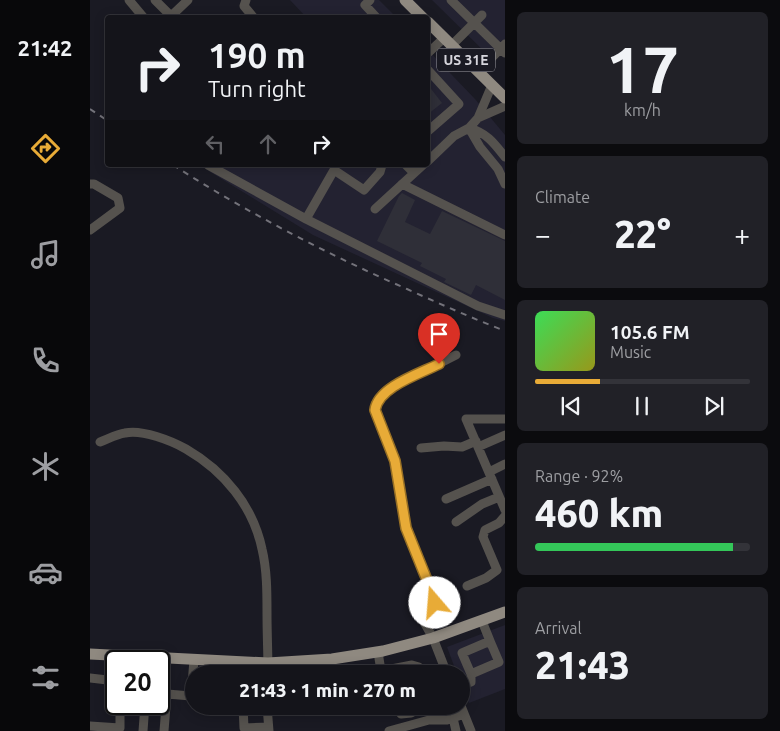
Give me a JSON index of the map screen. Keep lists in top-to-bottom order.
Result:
{
  "streets": {
    "main road": ["US 31E"]
  },
  "page": {
    "tabs": "21:42",
    "tile": [
      ["17", "km/h"],
      "Climate",
      ["Range · 92%", "460 km"],
      ["Arrival", "21:43"]
    ],
    "turn": ["190 m", "Turn right"],
    "heat": ["−", "22°", "+"],
    "song": ["105.6 FM", "Music"],
    "limit": "20",
    "trip": "21:43 · 1 min · 270 m"
  }
}
